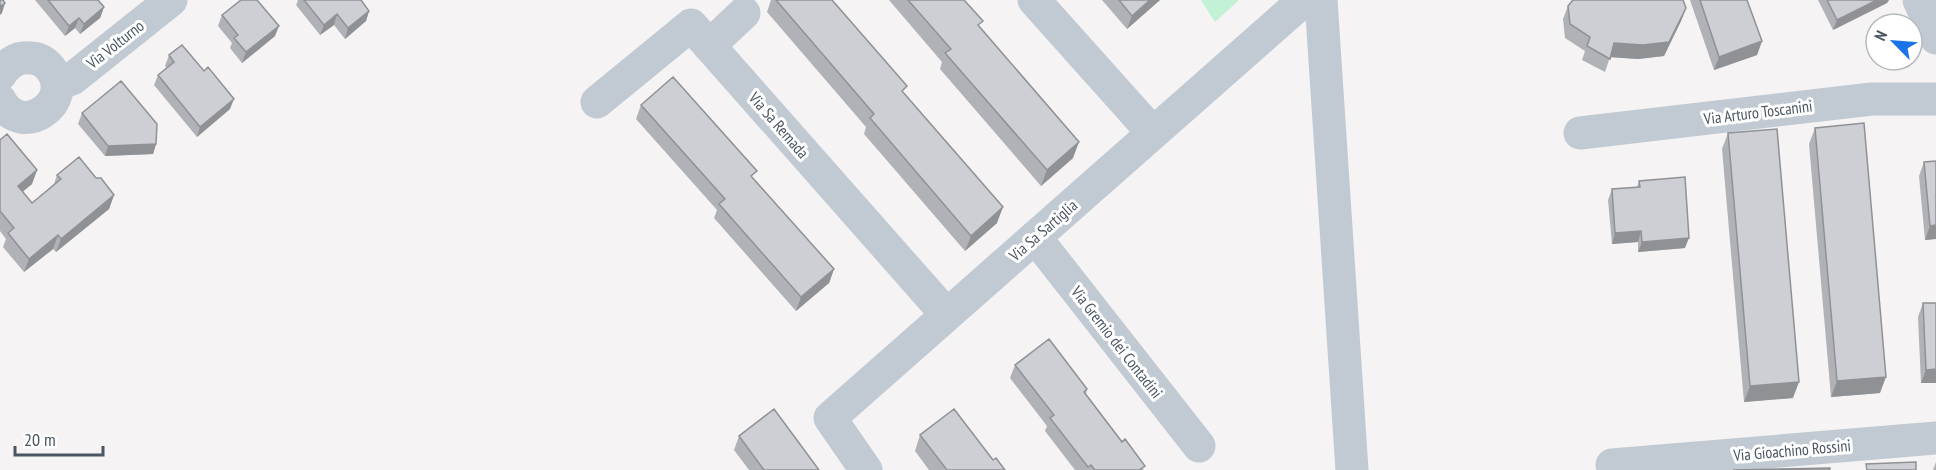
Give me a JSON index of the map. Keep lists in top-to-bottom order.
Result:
{
  "streets": {
    "street": [
      "Via Volturno",
      "Via Arturo Toscanini",
      "Via Sa Remada",
      "Via Sa Sartiglia",
      "Via Gremio dei Contadini",
      "Via Gioachino Rossini"
    ]
  },
  "crossings": [
    ["Via Sa Remada", "Via Sa Sartiglia"],
    ["Via Sa Sartiglia", "Via Gremio dei Contadini"]
  ],
  "scale_bar": "20 m",
  "north": "top left"
}
